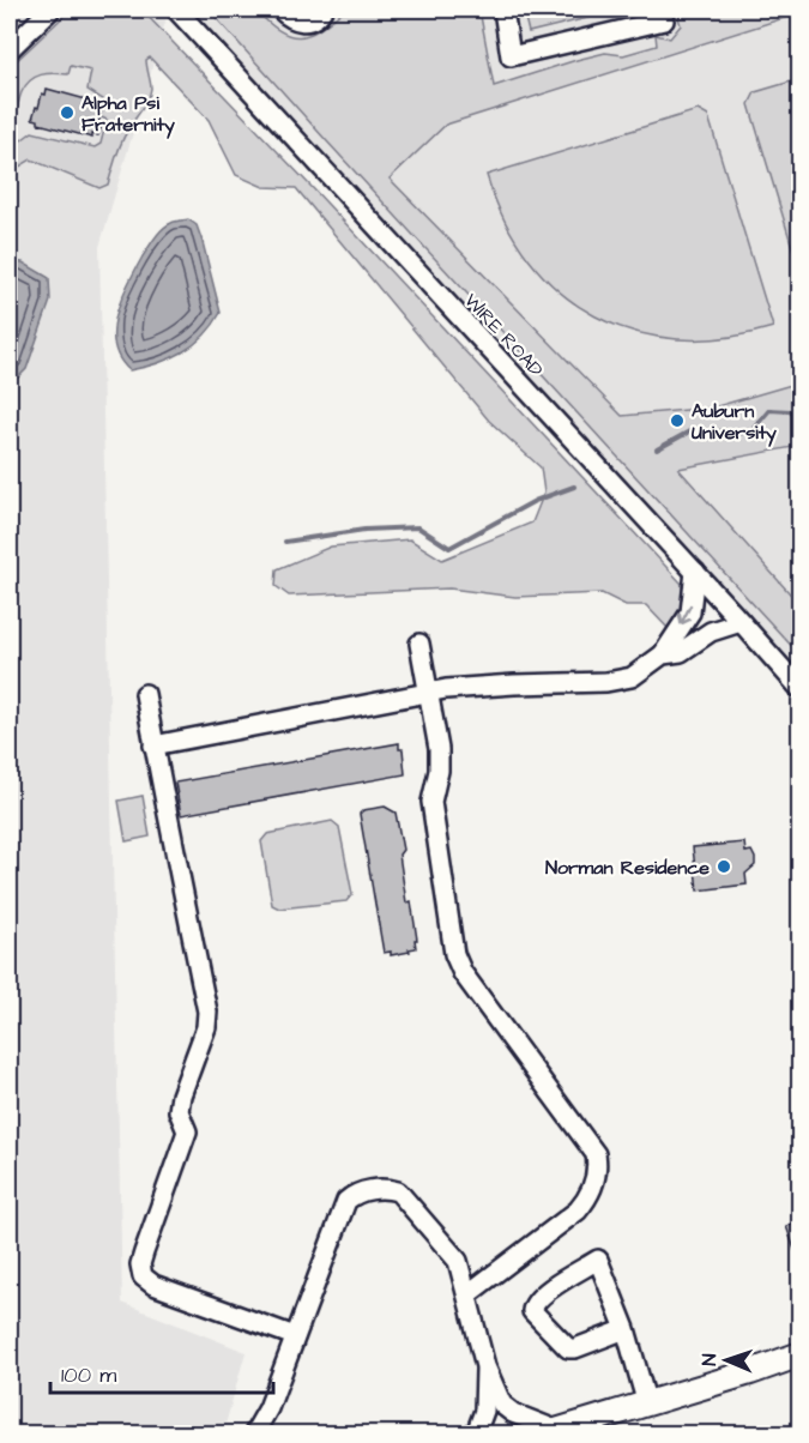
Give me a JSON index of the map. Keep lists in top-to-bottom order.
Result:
{
  "streets": {
    "street": ["WIRE ROAD"]
  },
  "places": ["Alpha Psi Fraternity", "Auburn University", "Norman Residence"],
  "scale_bar": "100 m",
  "north": "left"
}
